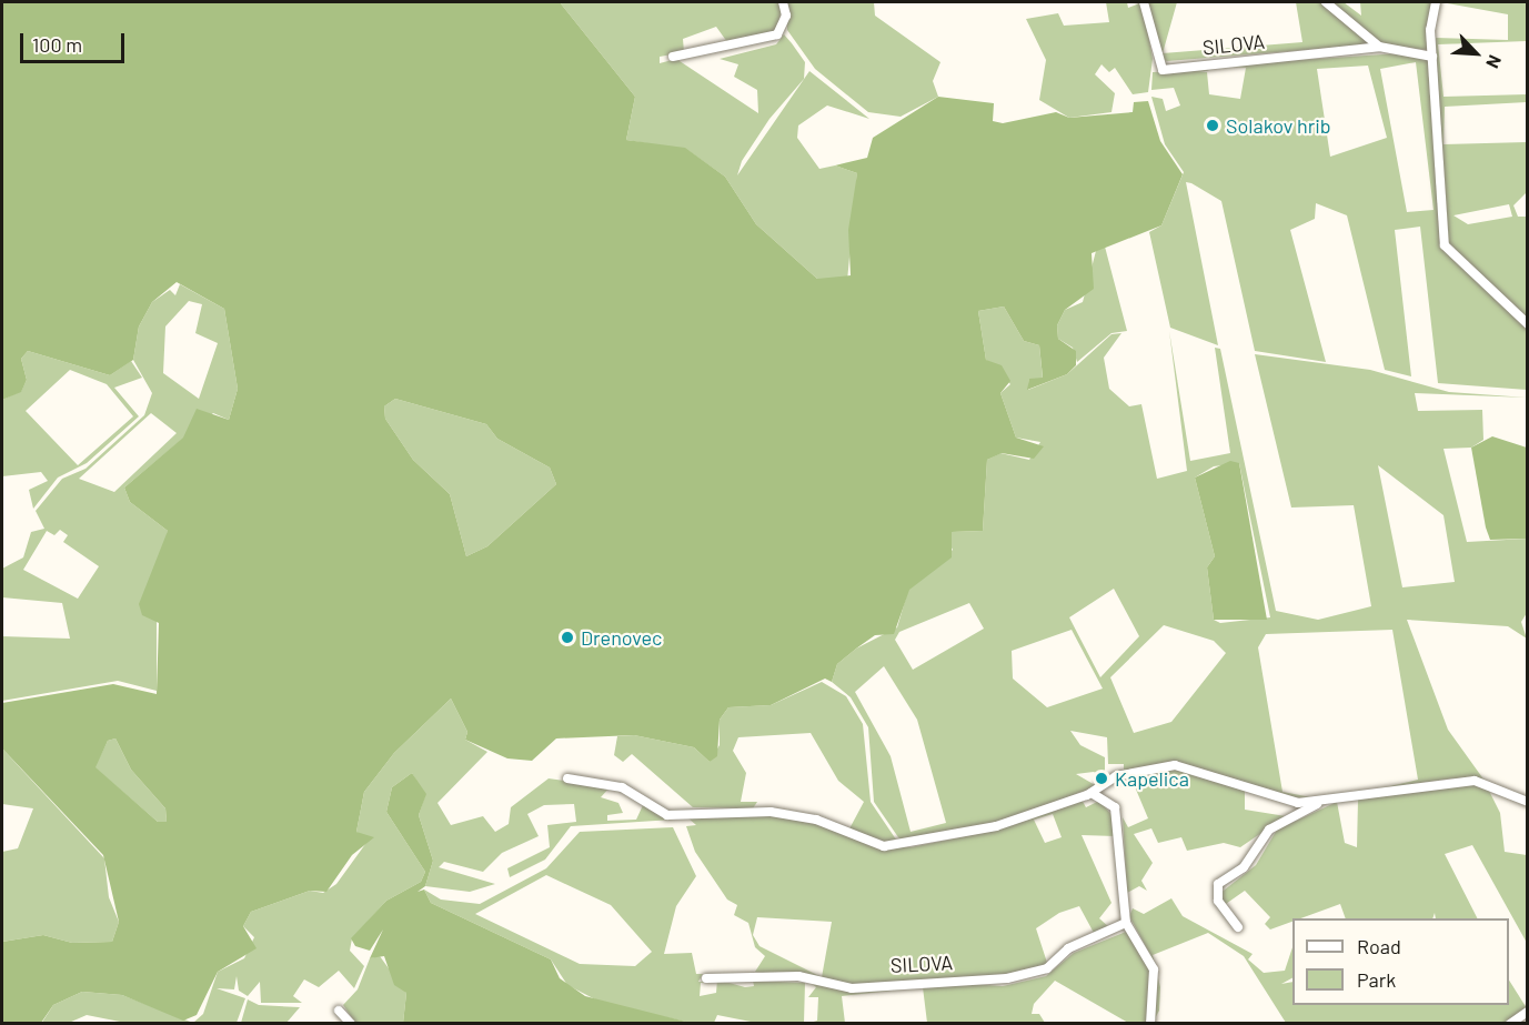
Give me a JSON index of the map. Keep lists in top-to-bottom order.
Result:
{
  "streets": {
    "street": ["SILOVA"]
  },
  "places": ["Solakov hrib", "Drenovec", "Kapelica"],
  "legend": ["Road", "Park"],
  "scale_bar": "100 m",
  "north": "bottom right"
}
